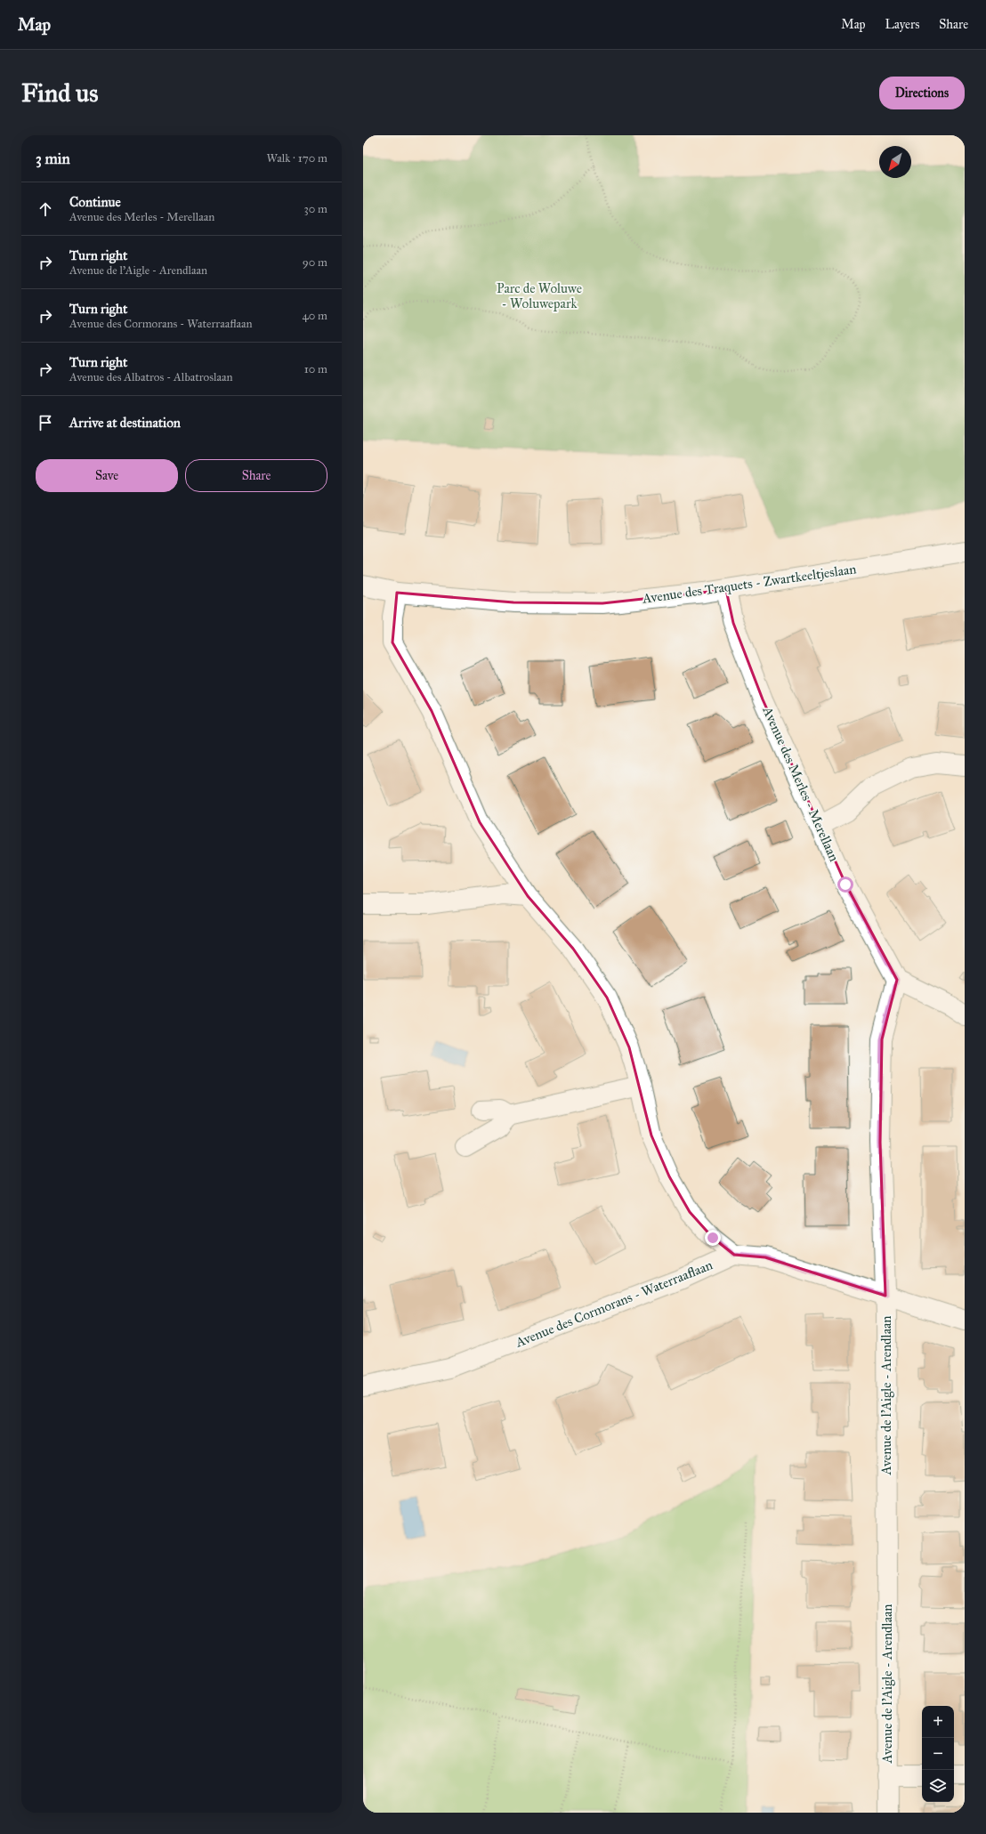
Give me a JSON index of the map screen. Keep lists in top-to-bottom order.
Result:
{
  "streets": {
    "street": [
      "Avenue des Traquets - Zwartkeeltjeslaan",
      "Avenue des Merles - Merellaan",
      "Avenue des Cormorans - Waterraaflaan",
      "Avenue de l'Aigle - Arendlaan"
    ]
  },
  "crossings": [
    ["Avenue des Traquets - Zwartkeeltjeslaan", "Avenue des Merles - Merellaan"],
    ["Avenue des Merles - Merellaan", "Avenue de l'Aigle - Arendlaan"],
    ["Avenue des Cormorans - Waterraaflaan", "Avenue de l'Aigle - Arendlaan"]
  ],
  "parks": ["Parc de Woluwe - Woluwepark"],
  "north": "bottom left",
  "page": {
    "header": "Map",
    "nav": ["Map", "Layers", "Share"],
    "buttons": [
      "Directions",
      ["Save", "Share"]
    ],
    "title": "Find us",
    "heading": ["3 min", "Walk · 170 m"],
    "list": [
      ["Continue", "Avenue des Merles - Merellaan", "30 m"],
      ["Turn right", "Avenue de l'Aigle - Arendlaan", "90 m"],
      ["Turn right", "Avenue des Cormorans - Waterraaflaan", "40 m"],
      ["Turn right", "Avenue des Albatros - Albatroslaan", "10 m"],
      "Arrive at destination"
    ],
    "map_buttons": ["+", "−"]
  }
}
